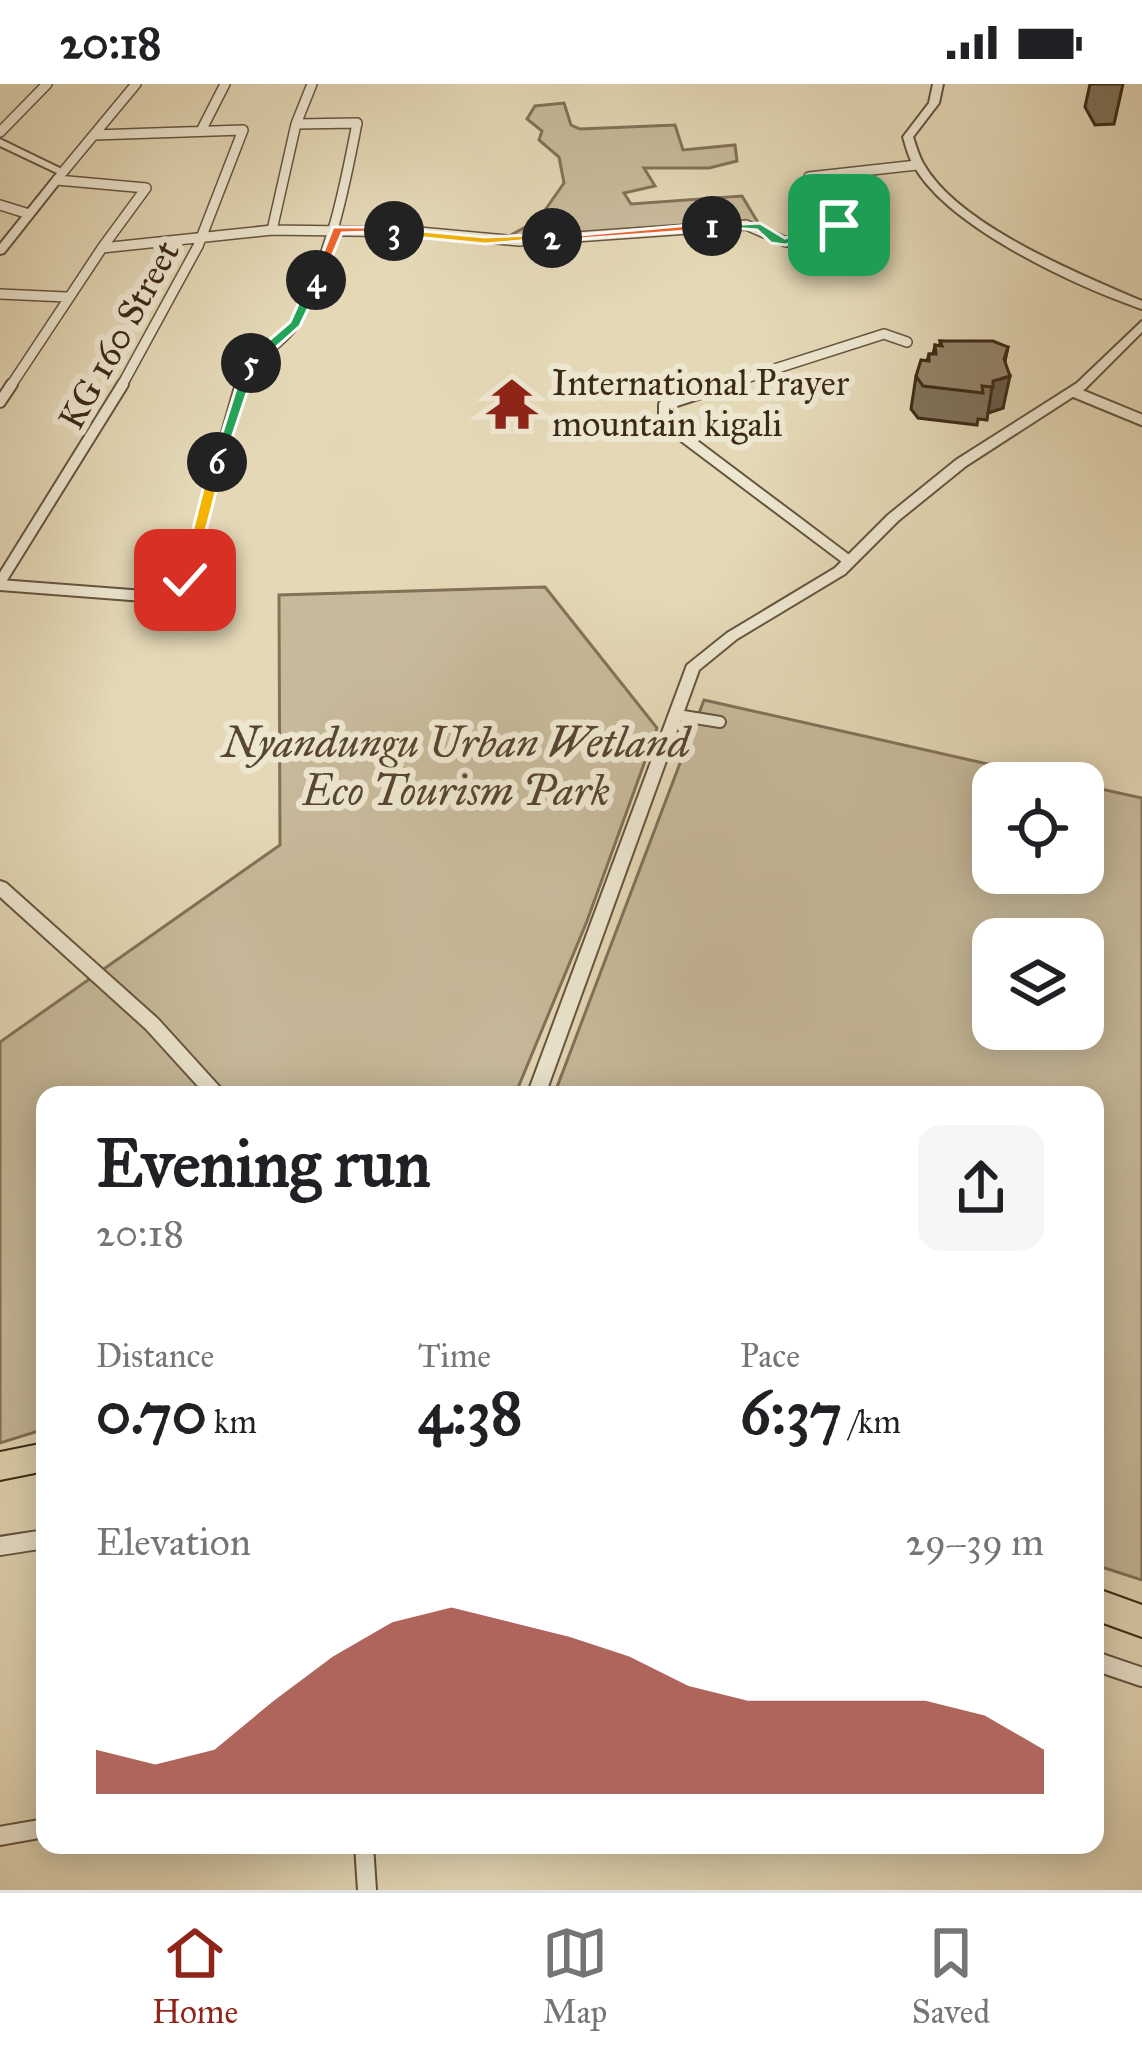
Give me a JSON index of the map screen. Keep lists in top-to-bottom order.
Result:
{
  "streets": {
    "street": ["KG 160 Street"]
  },
  "parks": ["Nyandungu Urban Wetland Eco Tourism Park"],
  "places": {
    "temple": ["International Prayer mountain kigali"]
  },
  "page": {
    "status": "20:18",
    "pins": [
      "1",
      "3",
      "2",
      "4",
      "5",
      "6"
    ],
    "heading": ["Evening run", "20:18"],
    "stats": [
      ["Distance", "0.70 km"],
      ["Time", "4:38"],
      ["Pace", "6:37 /km"]
    ],
    "chart": ["Elevation", "29–39 m"],
    "tabs": ["Home", "Map", "Saved"]
  }
}
